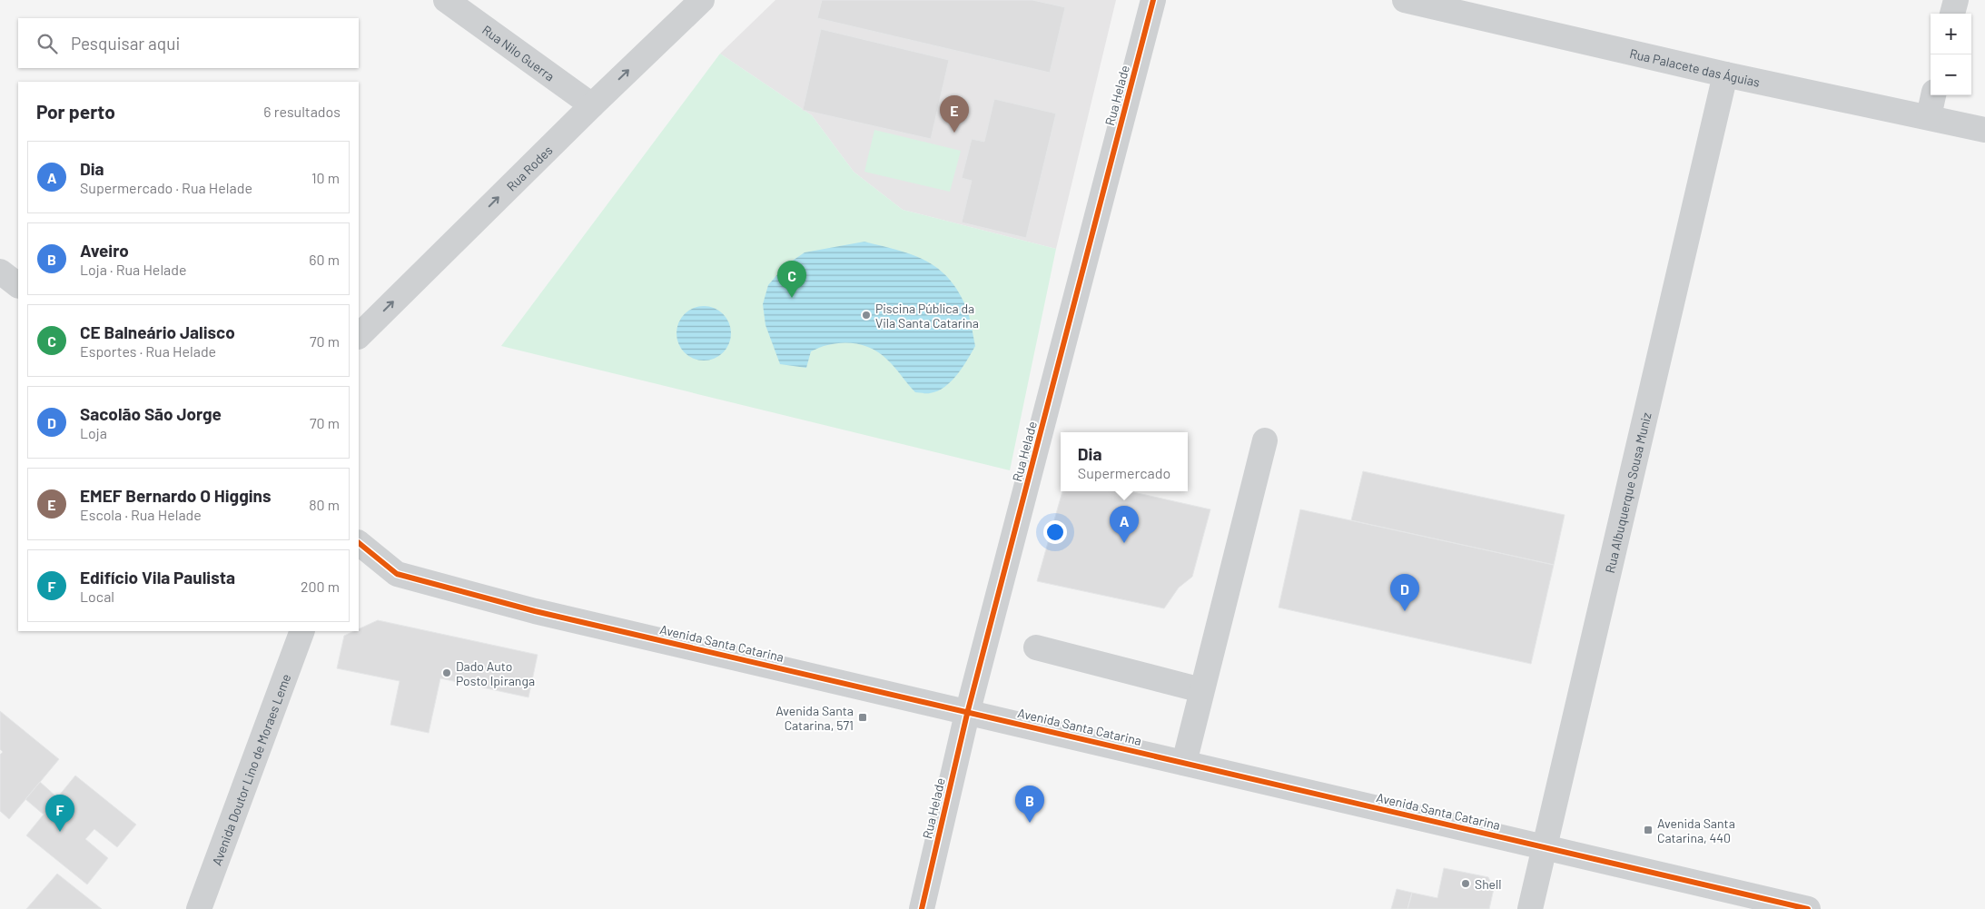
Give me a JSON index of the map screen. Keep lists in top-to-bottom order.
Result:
{
  "streets": {
    "street": [
      "Rua Nilo Guerra",
      "Rua Palacete das Águias",
      "Rua Helade",
      "Rua Rodes",
      "Rua Albuquerque Sousa Muniz",
      "Avenida Santa Catarina",
      "Avenida Doutor Lino de Moraes Leme"
    ]
  },
  "crossings": [
    ["Rua Nilo Guerra", "Rua Rodes"],
    ["Rua Palacete das Águias", "Rua Albuquerque Sousa Muniz"],
    ["Rua Helade", "Avenida Santa Catarina"],
    ["Rua Albuquerque Sousa Muniz", "Avenida Santa Catarina"]
  ],
  "one_way": ["Rua Rodes"],
  "places": {
    "other": ["Piscina Pública da Vila Santa Catarina", "Dado Auto Posto Ipiranga", "Shell"],
    "transit": ["Avenida Santa Catarina, 571", "Avenida Santa Catarina, 440"]
  },
  "page": {
    "map_buttons": ["+", "−"],
    "search": "Pesquisar aqui",
    "heading": ["Por perto", "6 resultados"],
    "pins": [
      "E",
      "C",
      "A",
      "D",
      "B",
      "F"
    ],
    "list": [
      {
        "mark": "A",
        "name": "Dia",
        "note": "Supermercado · Rua Helade",
        "value": "10 m"
      },
      {
        "mark": "B",
        "name": "Aveiro",
        "note": "Loja · Rua Helade",
        "value": "60 m"
      },
      {
        "mark": "C",
        "name": "CE Balneário Jalisco",
        "note": "Esportes · Rua Helade",
        "value": "70 m"
      },
      {
        "mark": "D",
        "name": "Sacolão São Jorge",
        "note": "Loja",
        "value": "70 m"
      },
      {
        "mark": "E",
        "name": "EMEF Bernardo O Higgins",
        "note": "Escola · Rua Helade",
        "value": "80 m"
      },
      {
        "mark": "F",
        "name": "Edifício Vila Paulista",
        "note": "Local",
        "value": "200 m"
      }
    ],
    "popup": ["Dia", "Supermercado"]
  }
}
